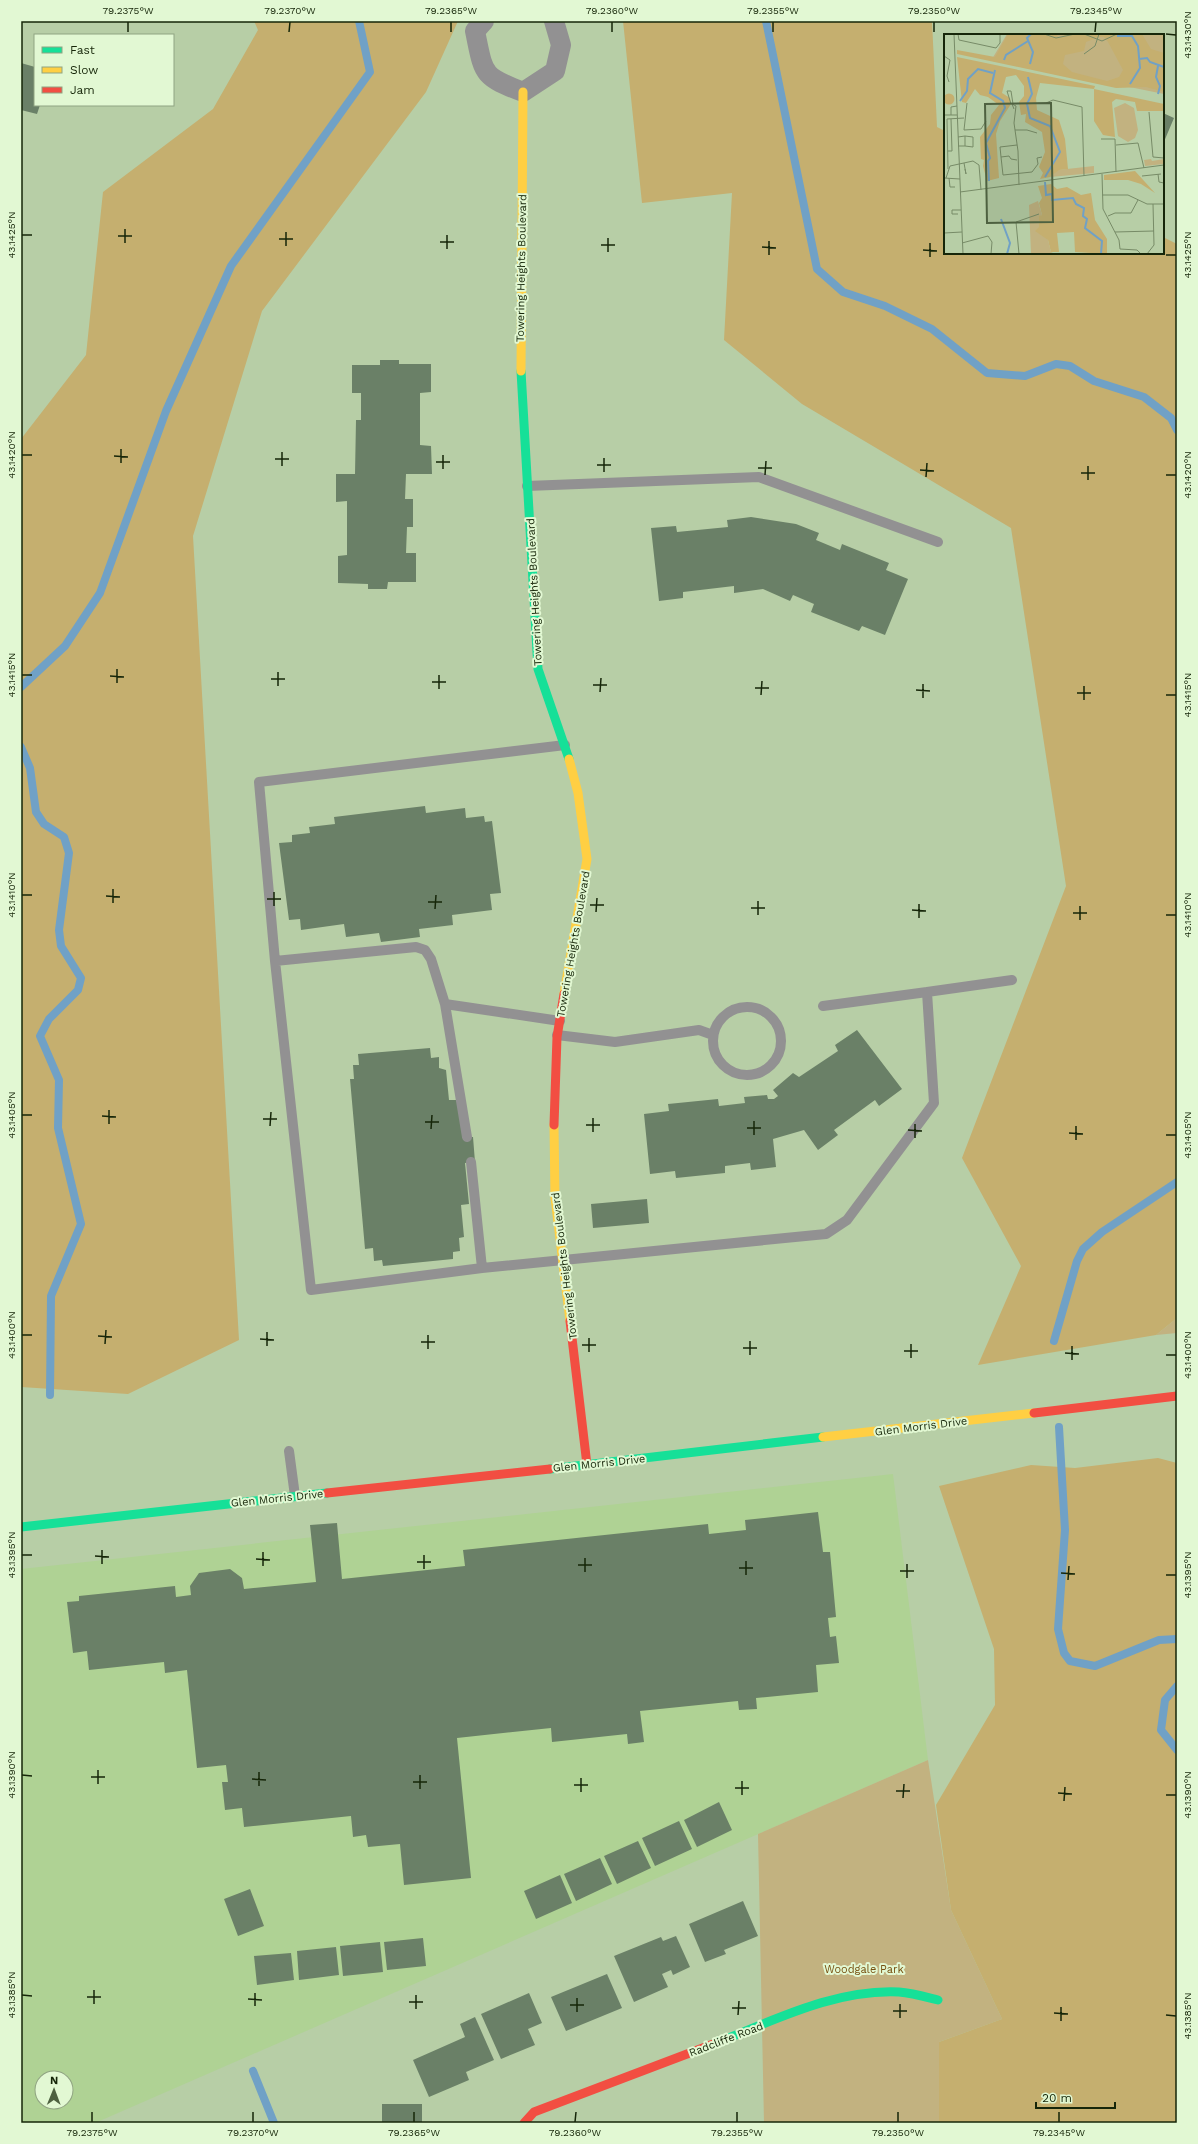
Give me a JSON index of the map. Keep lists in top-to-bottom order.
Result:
{
  "streets": {
    "street": ["Towering Heights Boulevard", "Glen Morris Drive", "Radcliffe Road"]
  },
  "crossings": [
    ["Towering Heights Boulevard", "Glen Morris Drive"]
  ],
  "parks": ["Woodgale Park"],
  "legend": ["Fast", "Slow", "Jam"],
  "scale_bar": "20 m",
  "north": "top",
  "coordinates": [
    "79.2375°W",
    "79.2370°W",
    "79.2365°W",
    "79.2360°W",
    "79.2355°W",
    "79.2350°W",
    "79.2345°W",
    "43.1430°N",
    "43.1425°N",
    "43.1420°N",
    "43.1415°N",
    "43.1410°N",
    "43.1405°N",
    "43.1400°N",
    "43.1395°N",
    "43.1390°N",
    "43.1385°N"
  ]
}
